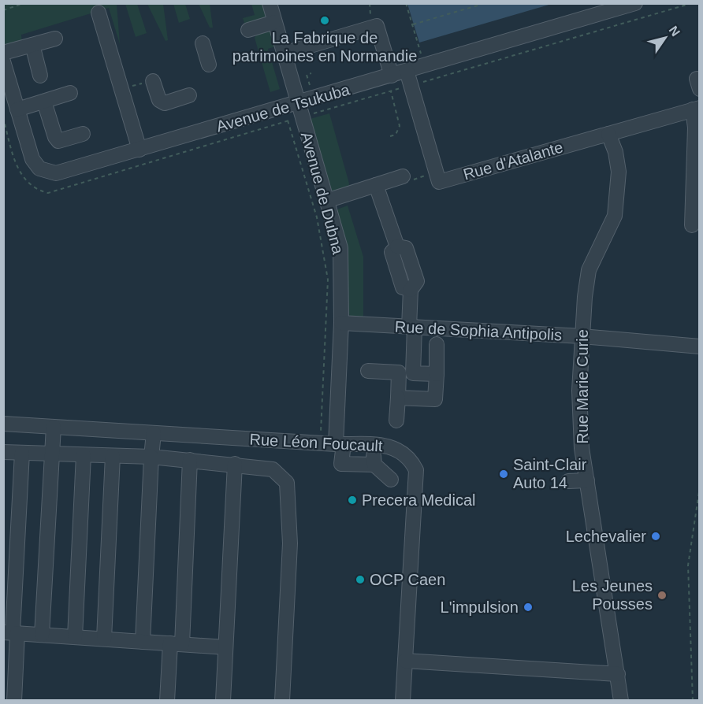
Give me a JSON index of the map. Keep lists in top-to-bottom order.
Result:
{
  "streets": {
    "street": [
      "Avenue de Tsukuba",
      "Rue d'Atalante",
      "Avenue de Dubna",
      "Rue de Sophia Antipolis",
      "Rue Marie Curie",
      "Rue Léon Foucault"
    ]
  },
  "crossings": [
    ["Avenue de Tsukuba", "Avenue de Dubna"],
    ["Rue d'Atalante", "Rue Marie Curie"],
    ["Avenue de Dubna", "Rue de Sophia Antipolis"],
    ["Avenue de Dubna", "Rue Léon Foucault"],
    ["Rue de Sophia Antipolis", "Rue Marie Curie"]
  ],
  "places": [
    "La Fabrique de patrimoines en Normandie",
    "Saint-Clair Auto 14",
    "Precera Medical",
    "Lechevalier",
    "OCP Caen",
    "Les Jeunes Pousses",
    "L'impulsion"
  ],
  "north": "top right"
}
